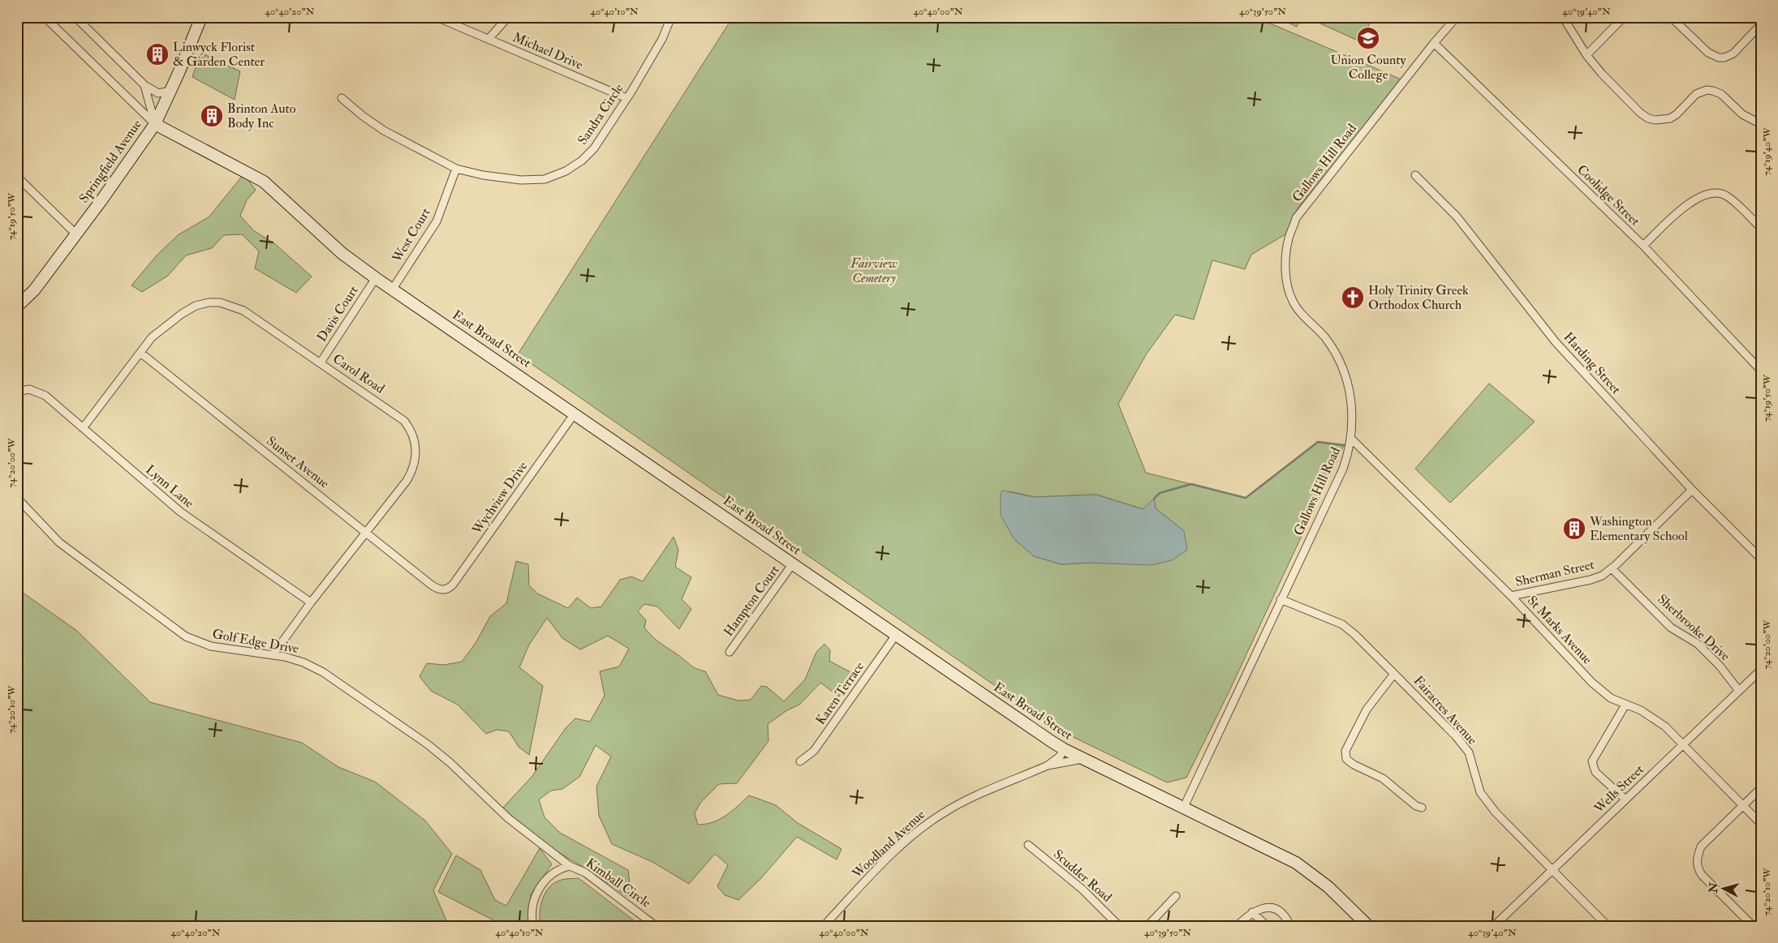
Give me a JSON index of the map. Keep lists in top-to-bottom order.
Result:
{
  "streets": {
    "street": [
      "Michael Drive",
      "Sandra Circle",
      "Springfield Avenue",
      "Gallows Hill Road",
      "Coolidge Street",
      "West Court",
      "Davis Court",
      "East Broad Street",
      "Harding Street",
      "Carol Road",
      "Sunset Avenue",
      "Lynn Lane",
      "Wychview Drive",
      "Sherman Street",
      "Hampton Court",
      "Sherbrooke Drive",
      "St Marks Avenue",
      "Golf Edge Drive",
      "Karen Terrace",
      "Fairacres Avenue",
      "Wells Street",
      "Woodland Avenue",
      "Scudder Road",
      "Kimball Circle"
    ]
  },
  "crossings": [
    ["Michael Drive", "Sandra Circle"],
    ["Sandra Circle", "West Court"],
    ["Springfield Avenue", "East Broad Street"],
    ["Gallows Hill Road", "Coolidge Street"],
    ["Gallows Hill Road", "East Broad Street"],
    ["Gallows Hill Road", "St Marks Avenue"],
    ["Gallows Hill Road", "Fairacres Avenue"],
    ["West Court", "East Broad Street"],
    ["Davis Court", "East Broad Street"],
    ["Davis Court", "Carol Road"],
    ["East Broad Street", "Wychview Drive"],
    ["East Broad Street", "Hampton Court"],
    ["East Broad Street", "Karen Terrace"],
    ["East Broad Street", "Woodland Avenue"],
    ["Harding Street", "Sherman Street"],
    ["Carol Road", "Sunset Avenue"],
    ["Carol Road", "Lynn Lane"],
    ["Carol Road", "Golf Edge Drive"],
    ["Sunset Avenue", "Wychview Drive"],
    ["Sherman Street", "Sherbrooke Drive"],
    ["Sherman Street", "St Marks Avenue"],
    ["Sherbrooke Drive", "Wells Street"],
    ["St Marks Avenue", "Wells Street"],
    ["Golf Edge Drive", "Kimball Circle"],
    ["Fairacres Avenue", "Wells Street"]
  ],
  "parks": ["Fairview Cemetery"],
  "places": {
    "school or university": ["Union County College"],
    "building": ["Linwyck Florist & Garden Center", "Brinton Auto Body Inc", "Washington Elementary School"],
    "church": ["Holy Trinity Greek Orthodox Church"]
  },
  "north": "left",
  "coordinates": [
    "40°40'20\"N",
    "40°40'10\"N",
    "40°40'00\"N",
    "40°39'50\"N",
    "40°39'40\"N",
    "74°19'40\"W",
    "74°19'50\"W",
    "74°20'00\"W",
    "74°20'10\"W"
  ]
}
